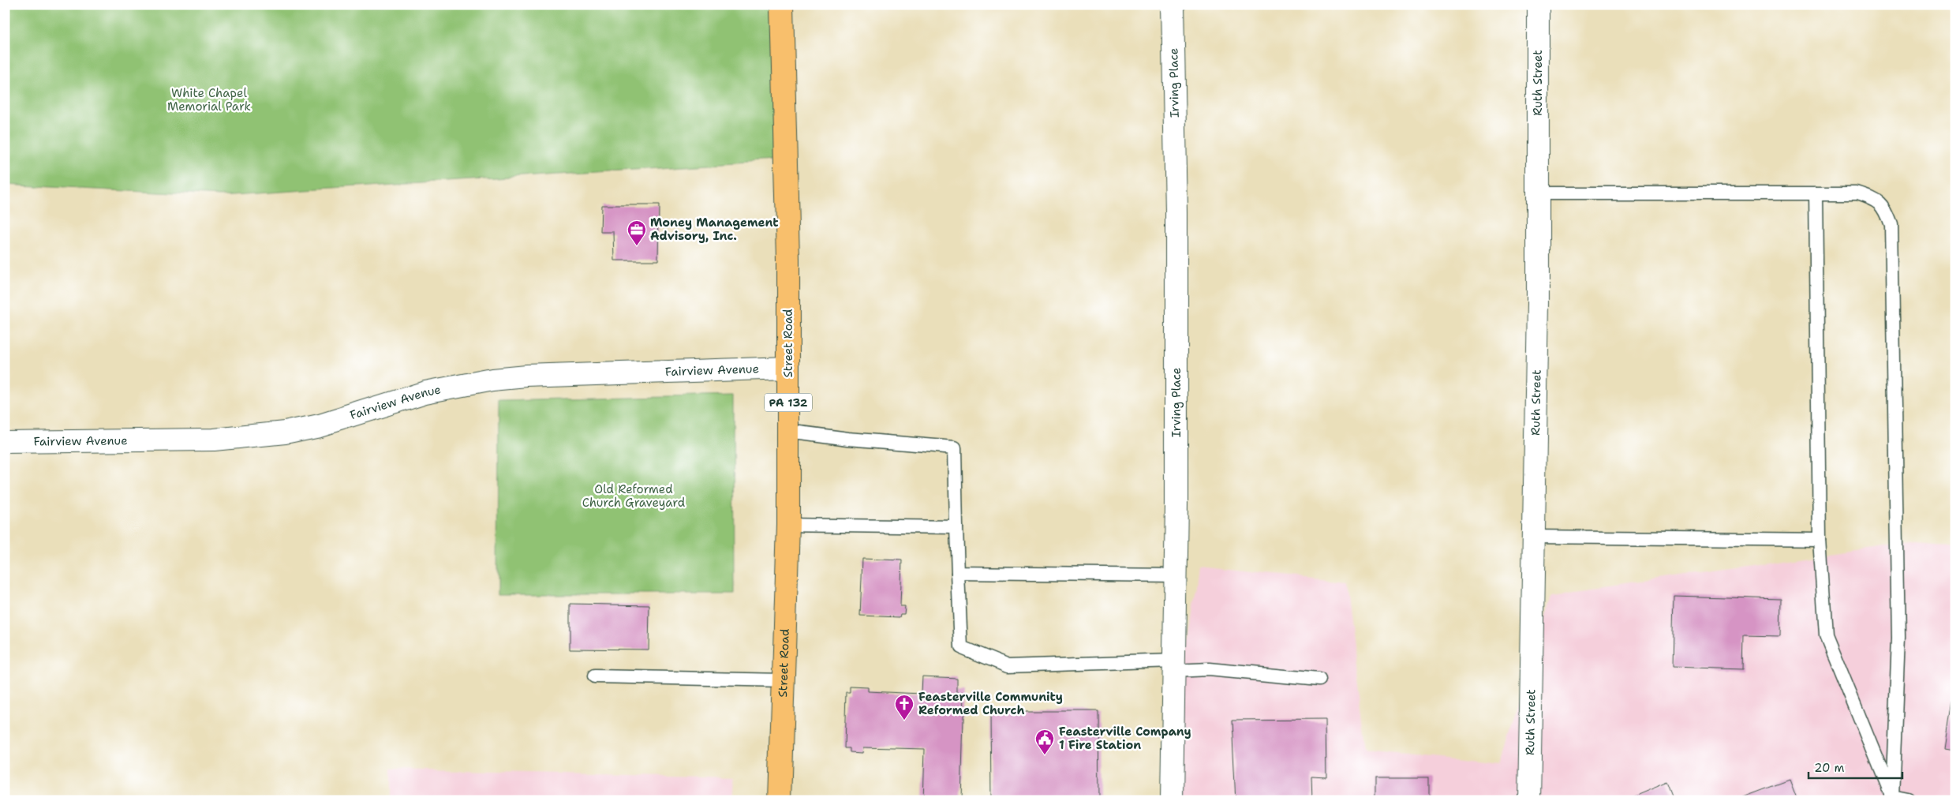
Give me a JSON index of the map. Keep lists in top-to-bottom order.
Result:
{
  "streets": {
    "main road": ["Street Road", "PA 132"],
    "street": ["Irving Place", "Ruth Street", "Fairview Avenue"]
  },
  "crossings": [
    ["Street Road", "Fairview Avenue"]
  ],
  "parks": ["White Chapel Memorial Park", "Old Reformed Church Graveyard"],
  "places": {
    "office": ["Money Management Advisory, Inc."],
    "church": ["Feasterville Community Reformed Church"],
    "public building": ["Feasterville Company 1 Fire Station"]
  },
  "scale_bar": "20 m"
}
